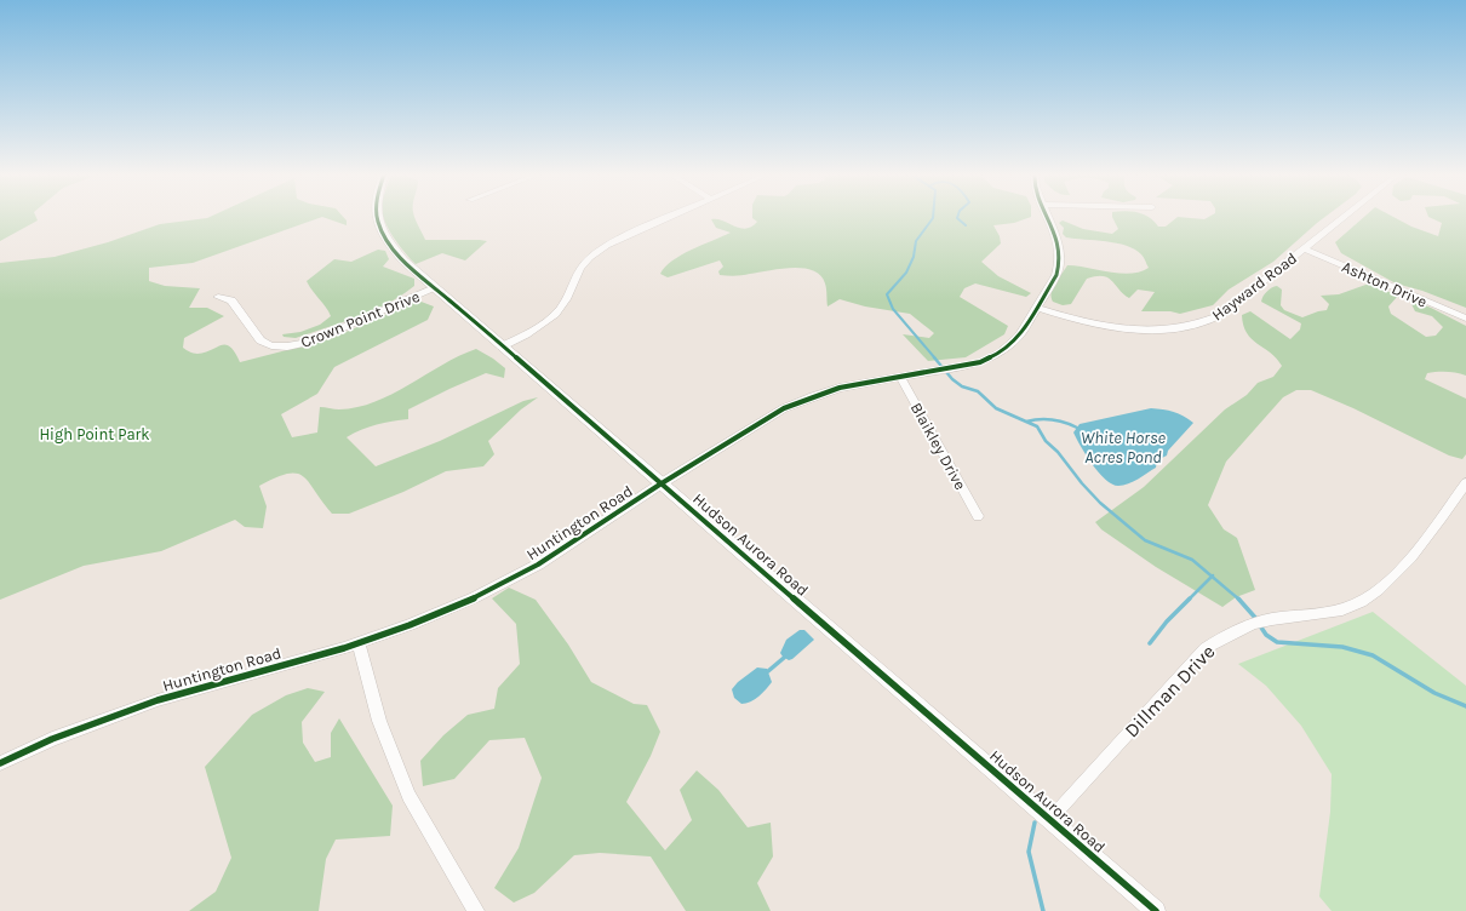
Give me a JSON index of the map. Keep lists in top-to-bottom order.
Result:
{
  "streets": {
    "street": [
      "Ashton Drive",
      "Hayward Road",
      "Crown Point Drive",
      "Blaikley Drive",
      "Huntington Road",
      "Hudson Aurora Road",
      "Dillman Drive"
    ]
  },
  "crossings": [
    ["Ashton Drive", "Hayward Road"],
    ["Hayward Road", "Huntington Road"],
    ["Crown Point Drive", "Hudson Aurora Road"],
    ["Blaikley Drive", "Huntington Road"],
    ["Huntington Road", "Hudson Aurora Road"],
    ["Hudson Aurora Road", "Dillman Drive"]
  ],
  "water": ["White Horse Acres Pond"],
  "parks": ["High Point Park"]
}
